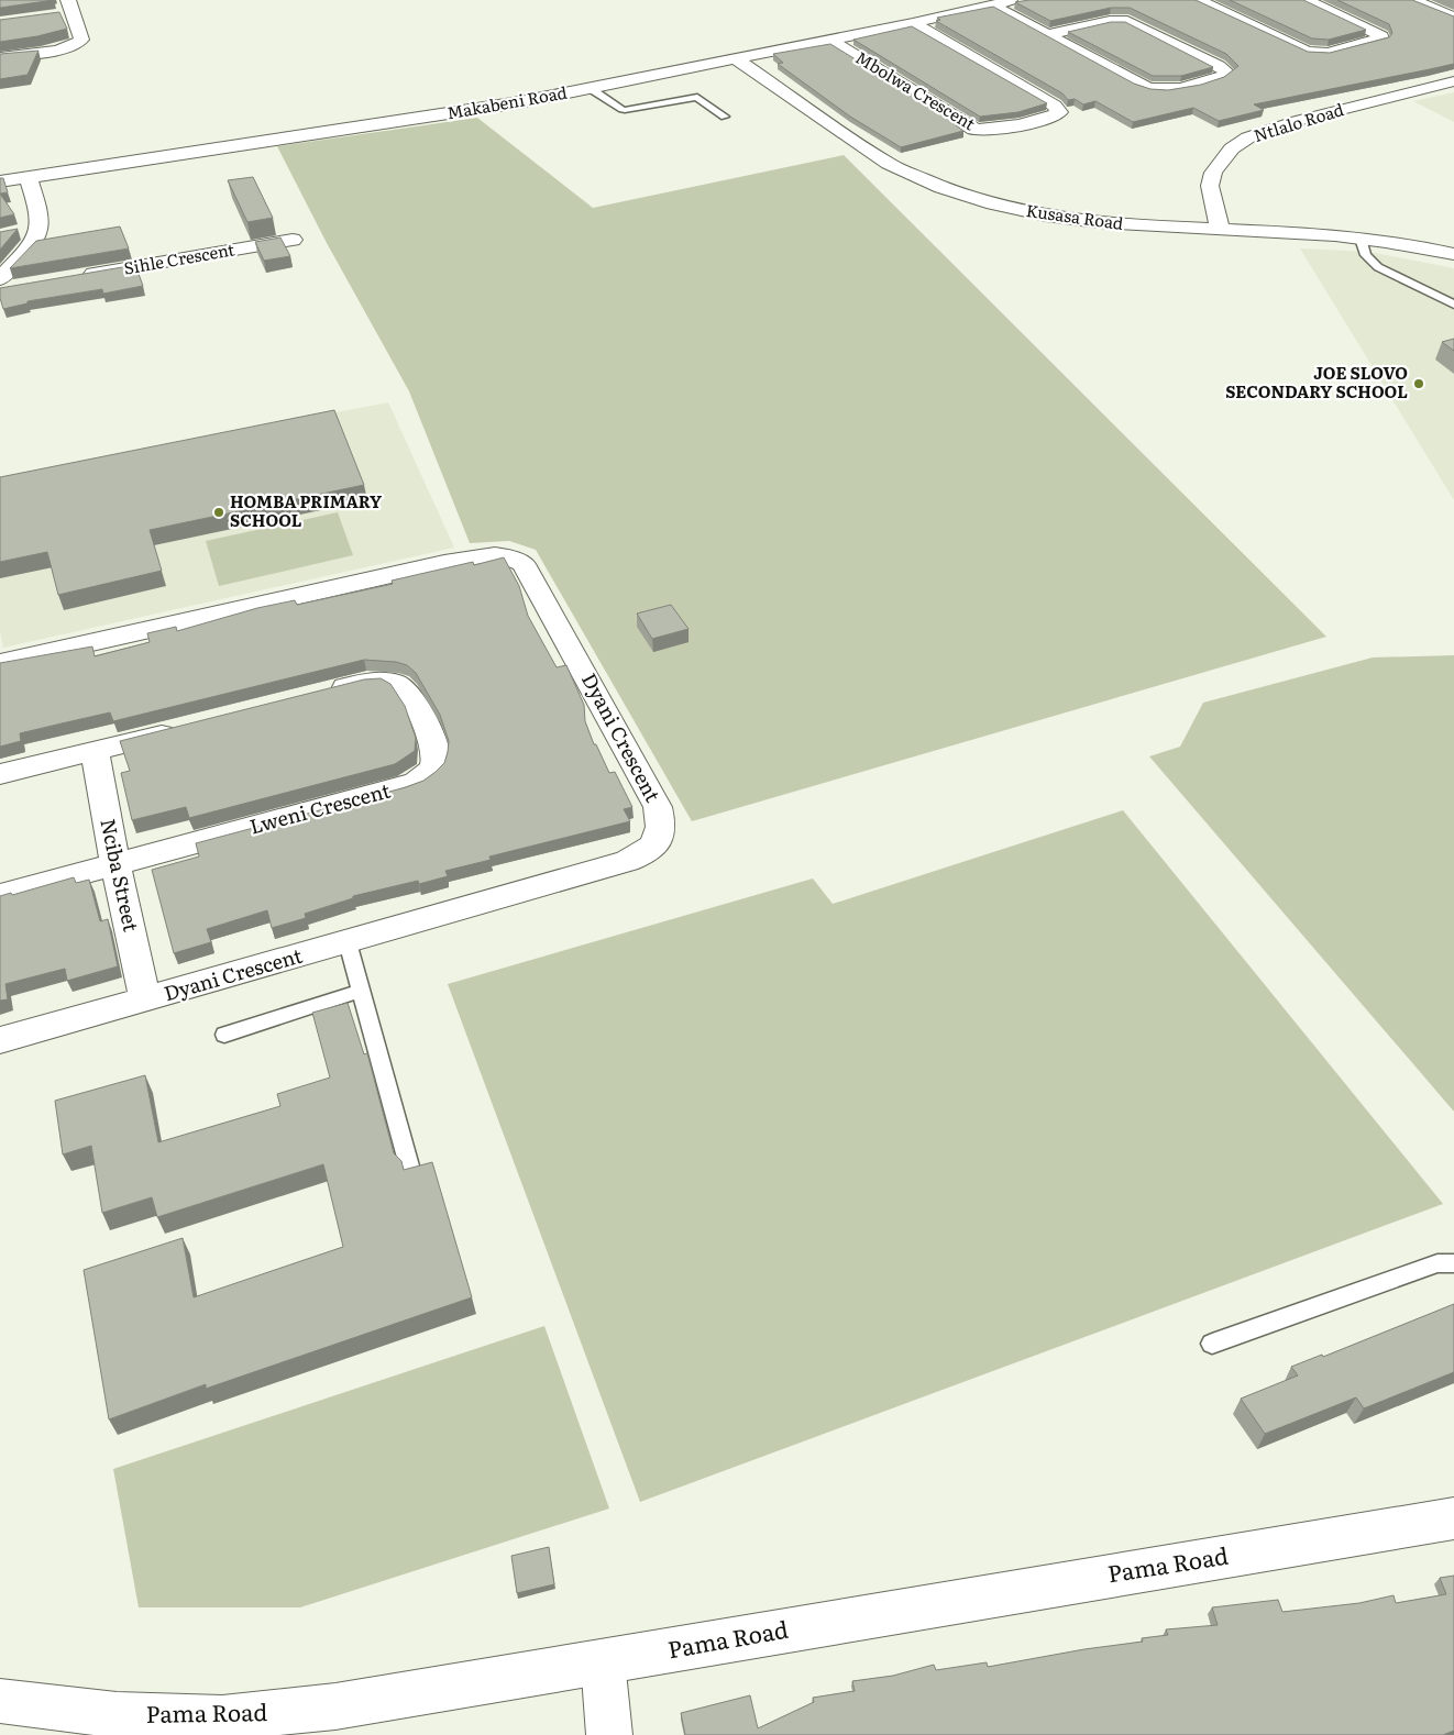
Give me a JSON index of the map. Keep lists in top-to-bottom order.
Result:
{
  "streets": {
    "street": [
      "Mbolwa Crescent",
      "Makabeni Road",
      "Ntlalo Road",
      "Kusasa Road",
      "Sihle Crescent",
      "Dyani Crescent",
      "Lweni Crescent",
      "Nciba Street",
      "Pama Road"
    ]
  },
  "crossings": [
    ["Mbolwa Crescent", "Makabeni Road"],
    ["Makabeni Road", "Kusasa Road"],
    ["Ntlalo Road", "Kusasa Road"],
    ["Dyani Crescent", "Nciba Street"],
    ["Lweni Crescent", "Nciba Street"]
  ],
  "places": ["JOE SLOVO SECONDARY SCHOOL", "HOMBA PRIMARY SCHOOL"]
}
